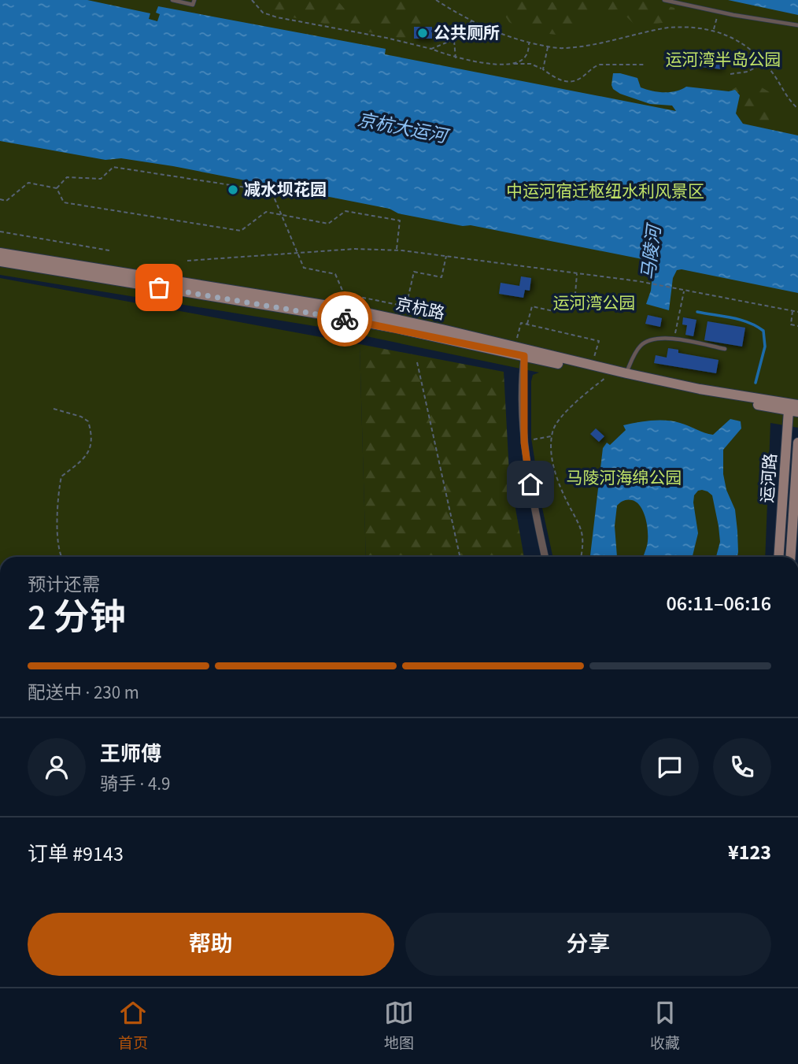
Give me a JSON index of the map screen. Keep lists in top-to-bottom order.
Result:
{
  "streets": {
    "street": ["京杭路", "运河路"]
  },
  "crossings": [
    ["京杭路", "运河路"]
  ],
  "water": ["京杭大运河", "马陵河"],
  "parks": [
    "运河湾半岛公园",
    "中运河宿迁枢纽水利风景区",
    "运河湾公园",
    "马陵河海绵公园"
  ],
  "places": ["公共厕所", "减水坝花园"],
  "page": {
    "heading": ["2 分钟", "预计还需", "06:11–06:16"],
    "panel": [
      "王师傅",
      "骑手 · 4.9",
      "订单 #9143",
      "¥123"
    ],
    "bar": "配送中 · 230 m",
    "buttons": ["帮助", "分享"],
    "tabs": ["首页", "地图", "收藏"]
  }
}
